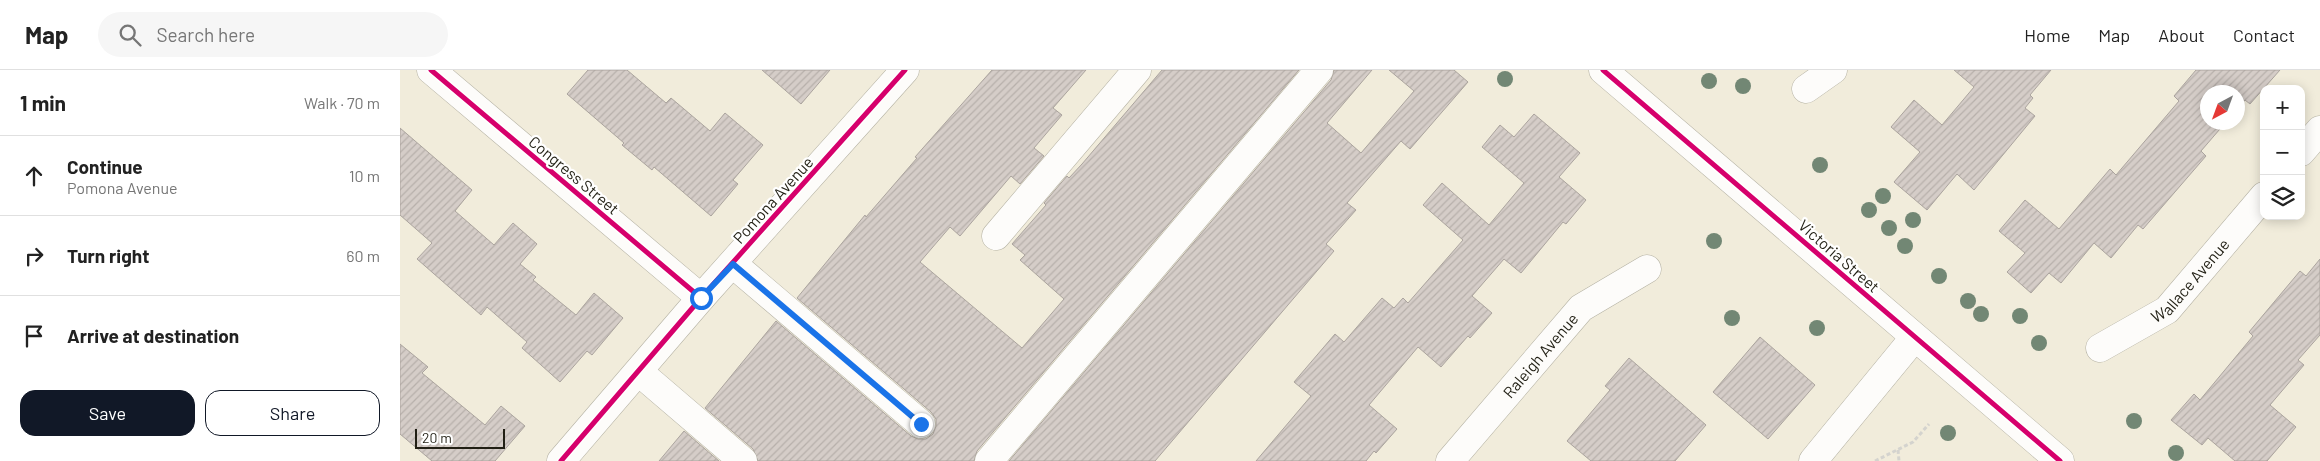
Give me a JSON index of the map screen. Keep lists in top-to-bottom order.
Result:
{
  "streets": {
    "street": [
      "Congress Street",
      "Pomona Avenue",
      "Victoria Street",
      "Wallace Avenue",
      "Raleigh Avenue"
    ]
  },
  "crossings": [
    ["Congress Street", "Pomona Avenue"]
  ],
  "scale_bar": "20 m",
  "north": "bottom left",
  "page": {
    "header": "Map",
    "search": "Search here",
    "nav": [
      "Home",
      "Map",
      "About",
      "Contact"
    ],
    "heading": ["1 min", "Walk · 70 m"],
    "map_buttons": ["+", "−"],
    "list": [
      ["Continue", "Pomona Avenue", "10 m"],
      ["Turn right", "60 m"],
      "Arrive at destination"
    ],
    "buttons": ["Save", "Share"],
    "scale": "20 m"
  }
}
